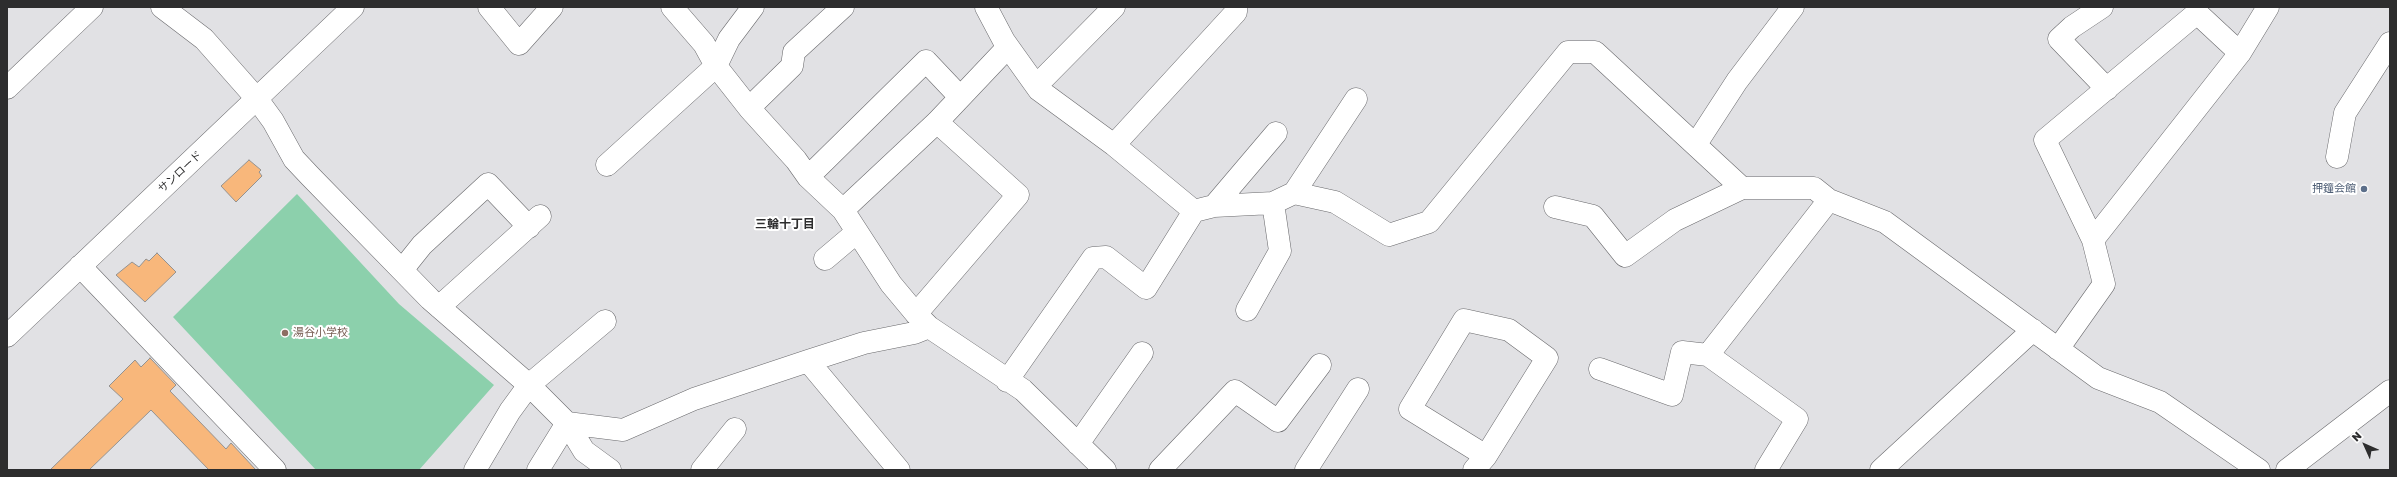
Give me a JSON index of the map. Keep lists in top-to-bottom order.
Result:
{
  "streets": {
    "street": ["サンロード"]
  },
  "districts": ["三輪十丁目"],
  "places": ["押鐘会館", "湯谷小学校"],
  "north": "top left"
}
